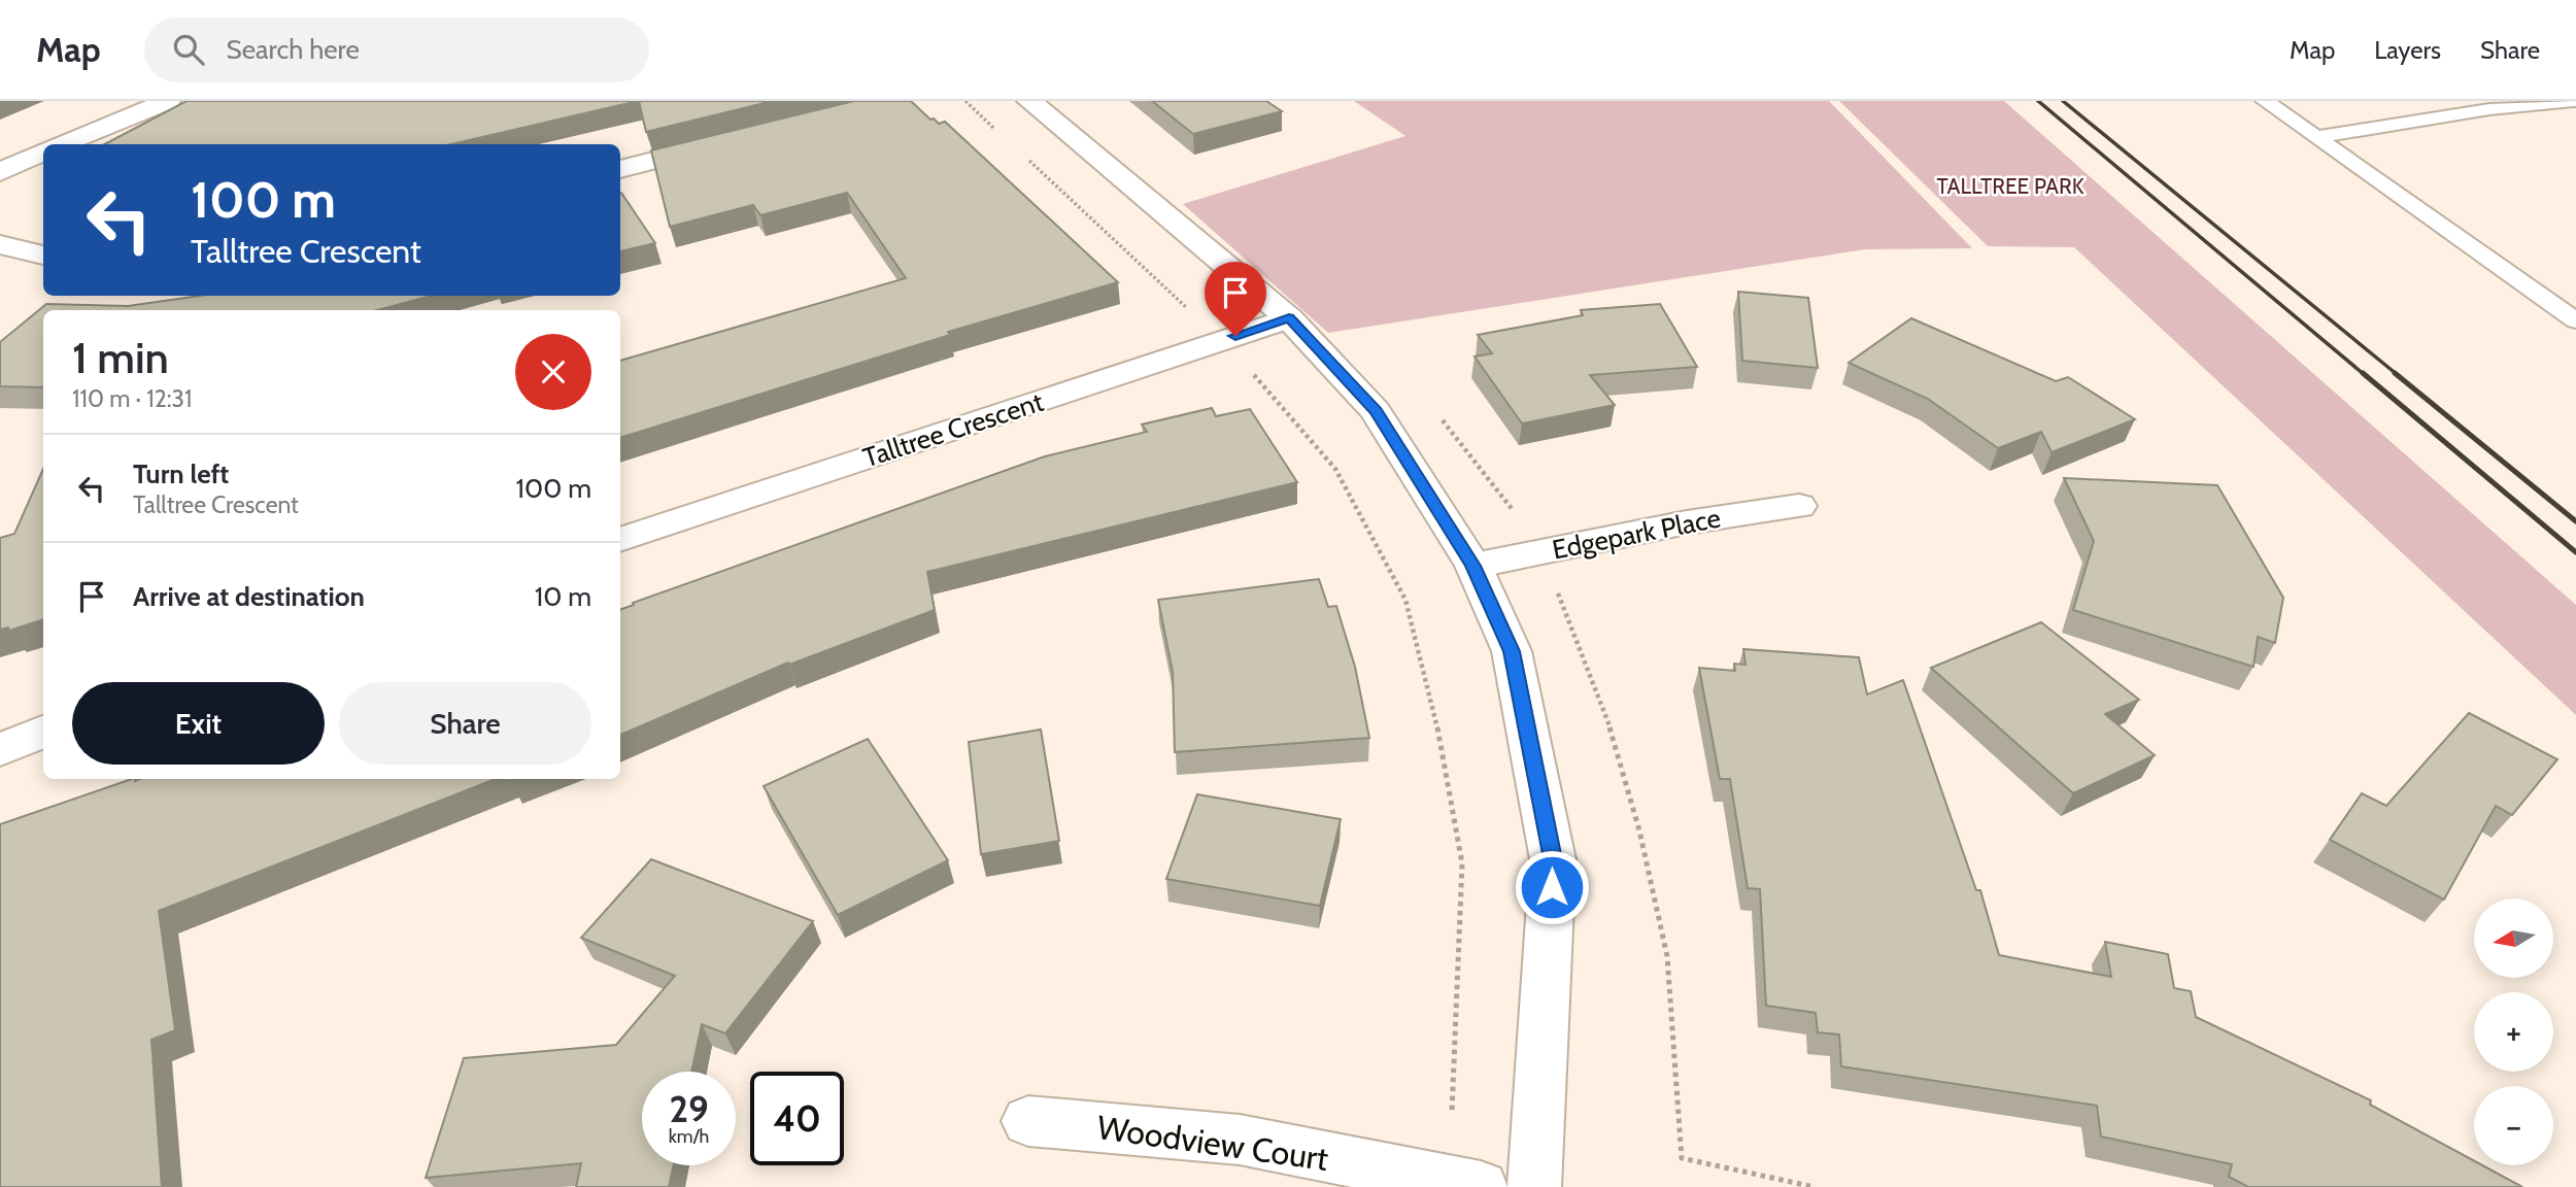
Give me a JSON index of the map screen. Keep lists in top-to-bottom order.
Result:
{
  "streets": {
    "street": ["Talltree Crescent", "Edgepark Place", "Woodview Court"]
  },
  "parks": ["TALLTREE PARK"],
  "north": "left",
  "page": {
    "header": "Map",
    "search": "Search here",
    "nav": ["Map", "Layers", "Share"],
    "turn": ["100 m", "Talltree Crescent"],
    "heading": ["1 min", "110 m · 12:31"],
    "list": [
      {
        "name": "Turn left",
        "note": "Talltree Crescent",
        "value": "100 m"
      },
      {
        "name": "Arrive at destination",
        "value": "10 m"
      }
    ],
    "buttons": ["Exit", "Share"],
    "map_buttons": ["+", "−"],
    "speed": "29 km/h",
    "limit": "40"
  }
}
